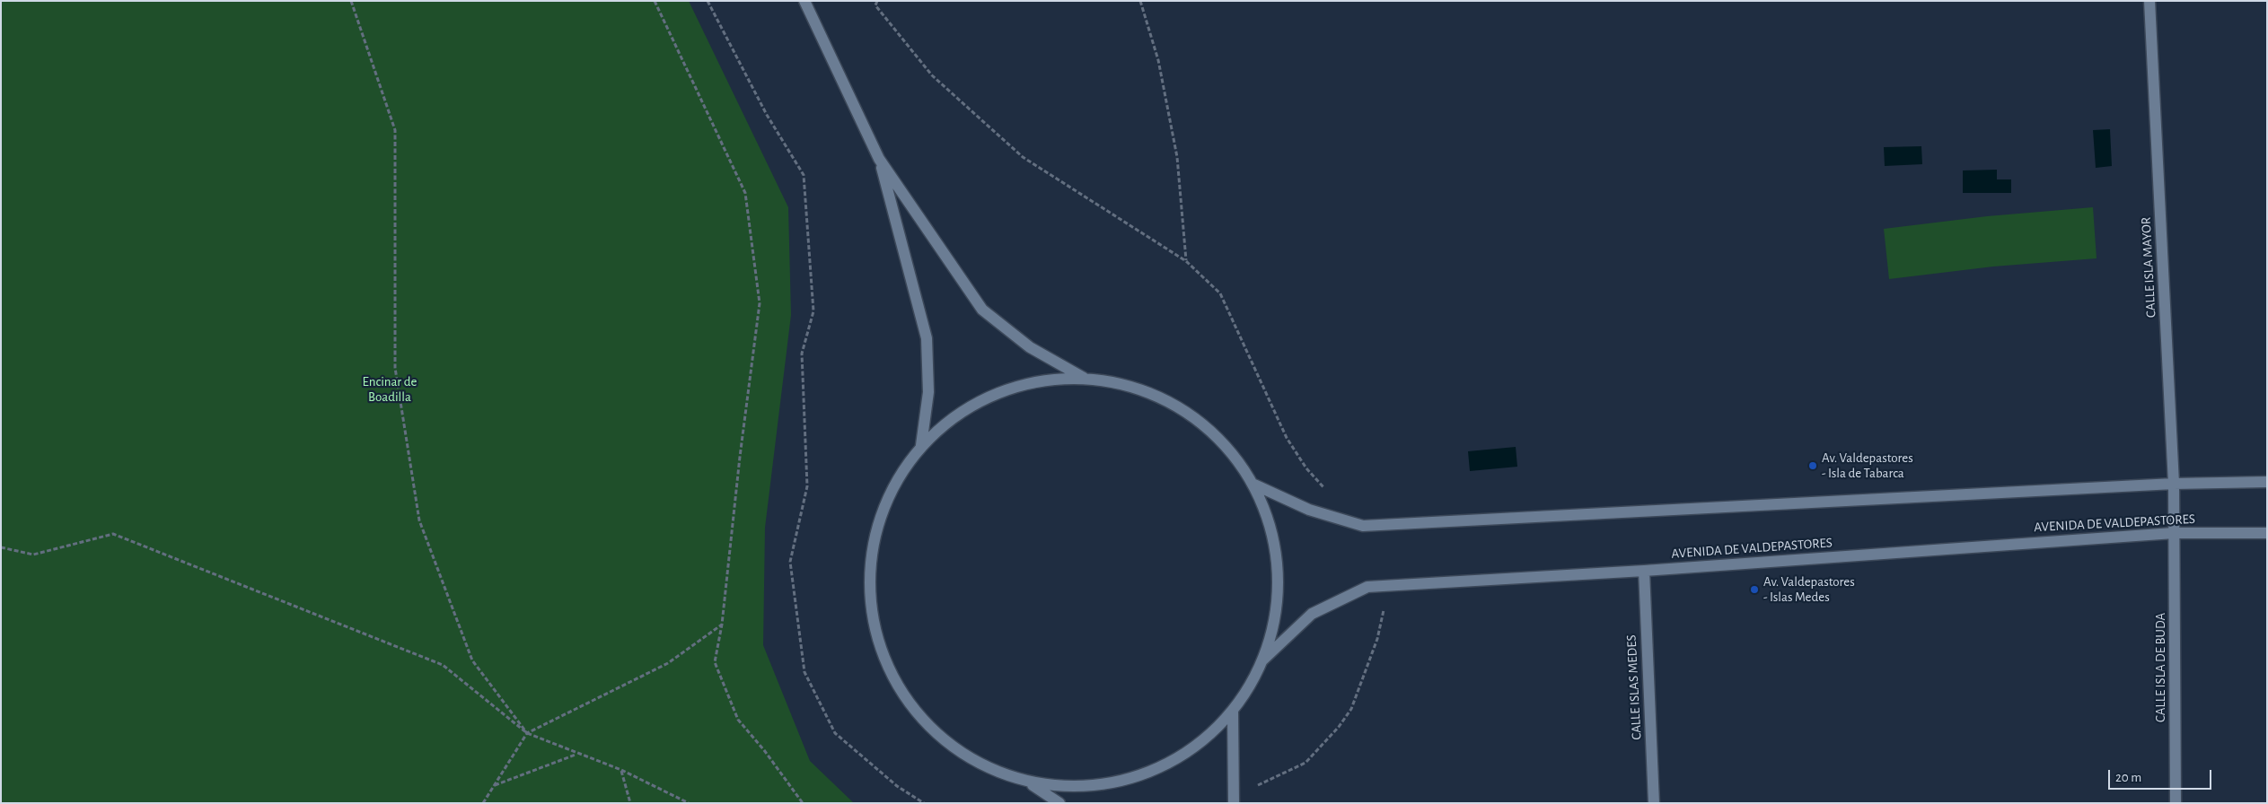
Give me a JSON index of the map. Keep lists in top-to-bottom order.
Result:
{
  "streets": {
    "street": [
      "CALLE ISLA MAYOR",
      "AVENIDA DE VALDEPASTORES",
      "CALLE ISLA DE BUDA",
      "CALLE ISLAS MEDES"
    ]
  },
  "crossings": [
    ["CALLE ISLA MAYOR", "AVENIDA DE VALDEPASTORES"],
    ["CALLE ISLA MAYOR", "CALLE ISLA DE BUDA"],
    ["AVENIDA DE VALDEPASTORES", "CALLE ISLA DE BUDA"],
    ["AVENIDA DE VALDEPASTORES", "CALLE ISLAS MEDES"]
  ],
  "parks": ["Encinar de Boadilla"],
  "places": ["Av. Valdepastores - Isla de Tabarca", "Av. Valdepastores - Islas Medes"],
  "scale_bar": "20 m"
}
